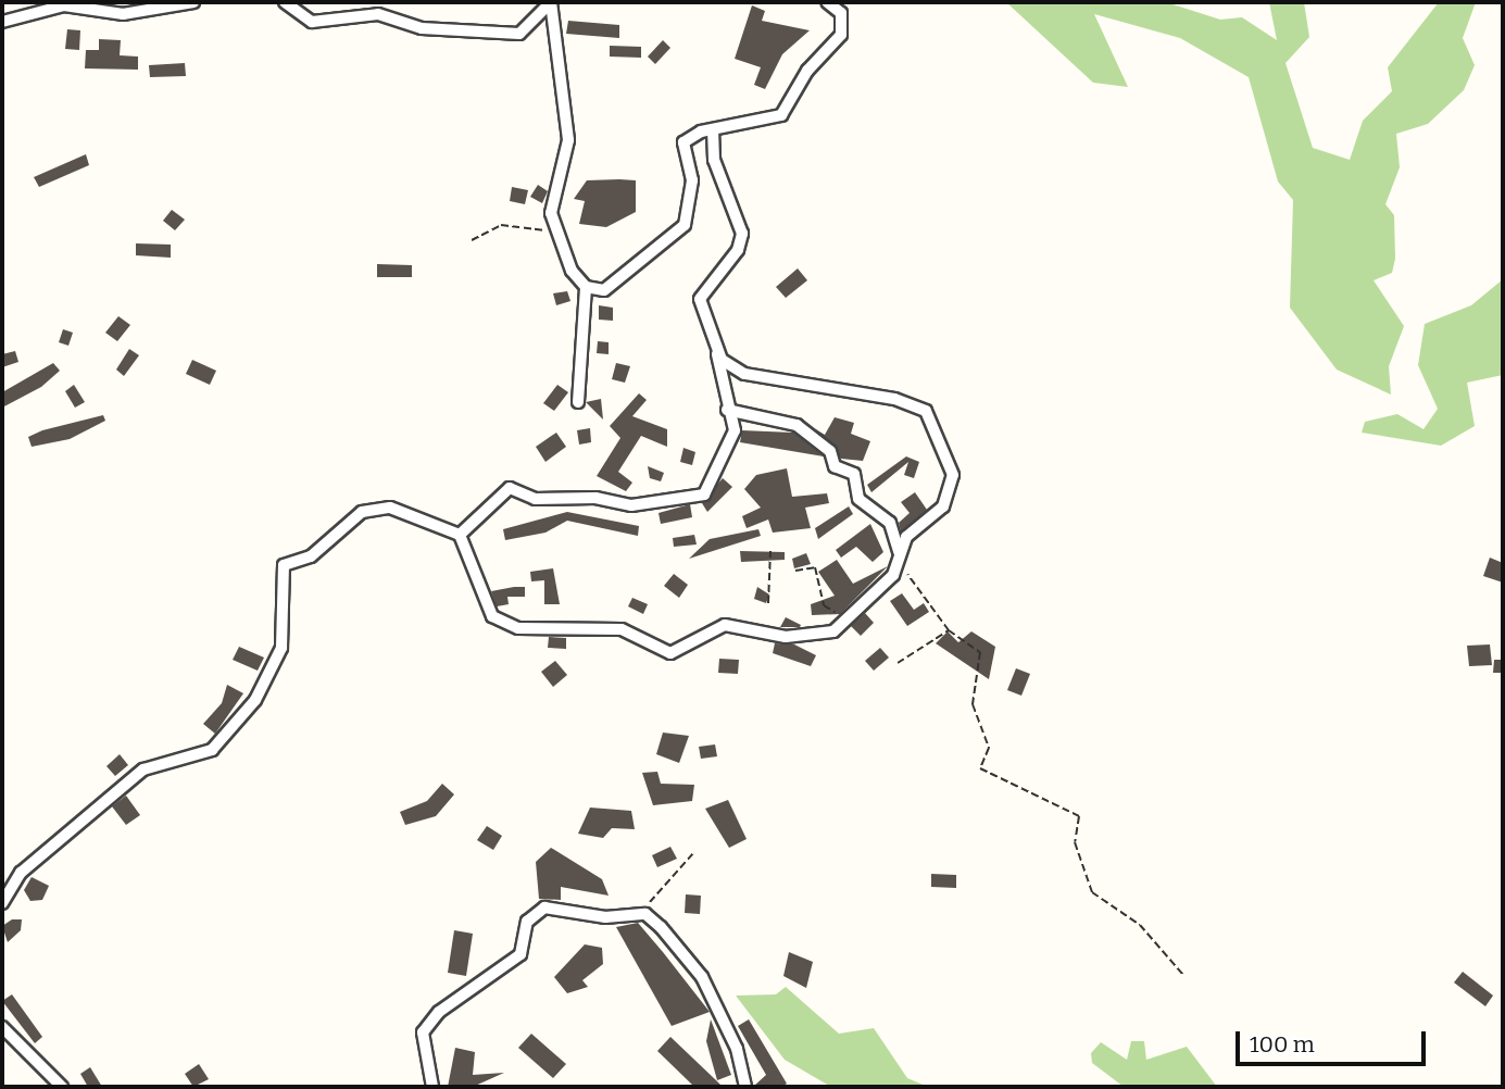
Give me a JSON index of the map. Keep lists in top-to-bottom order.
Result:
{
  "scale_bar": "100 m"
}
